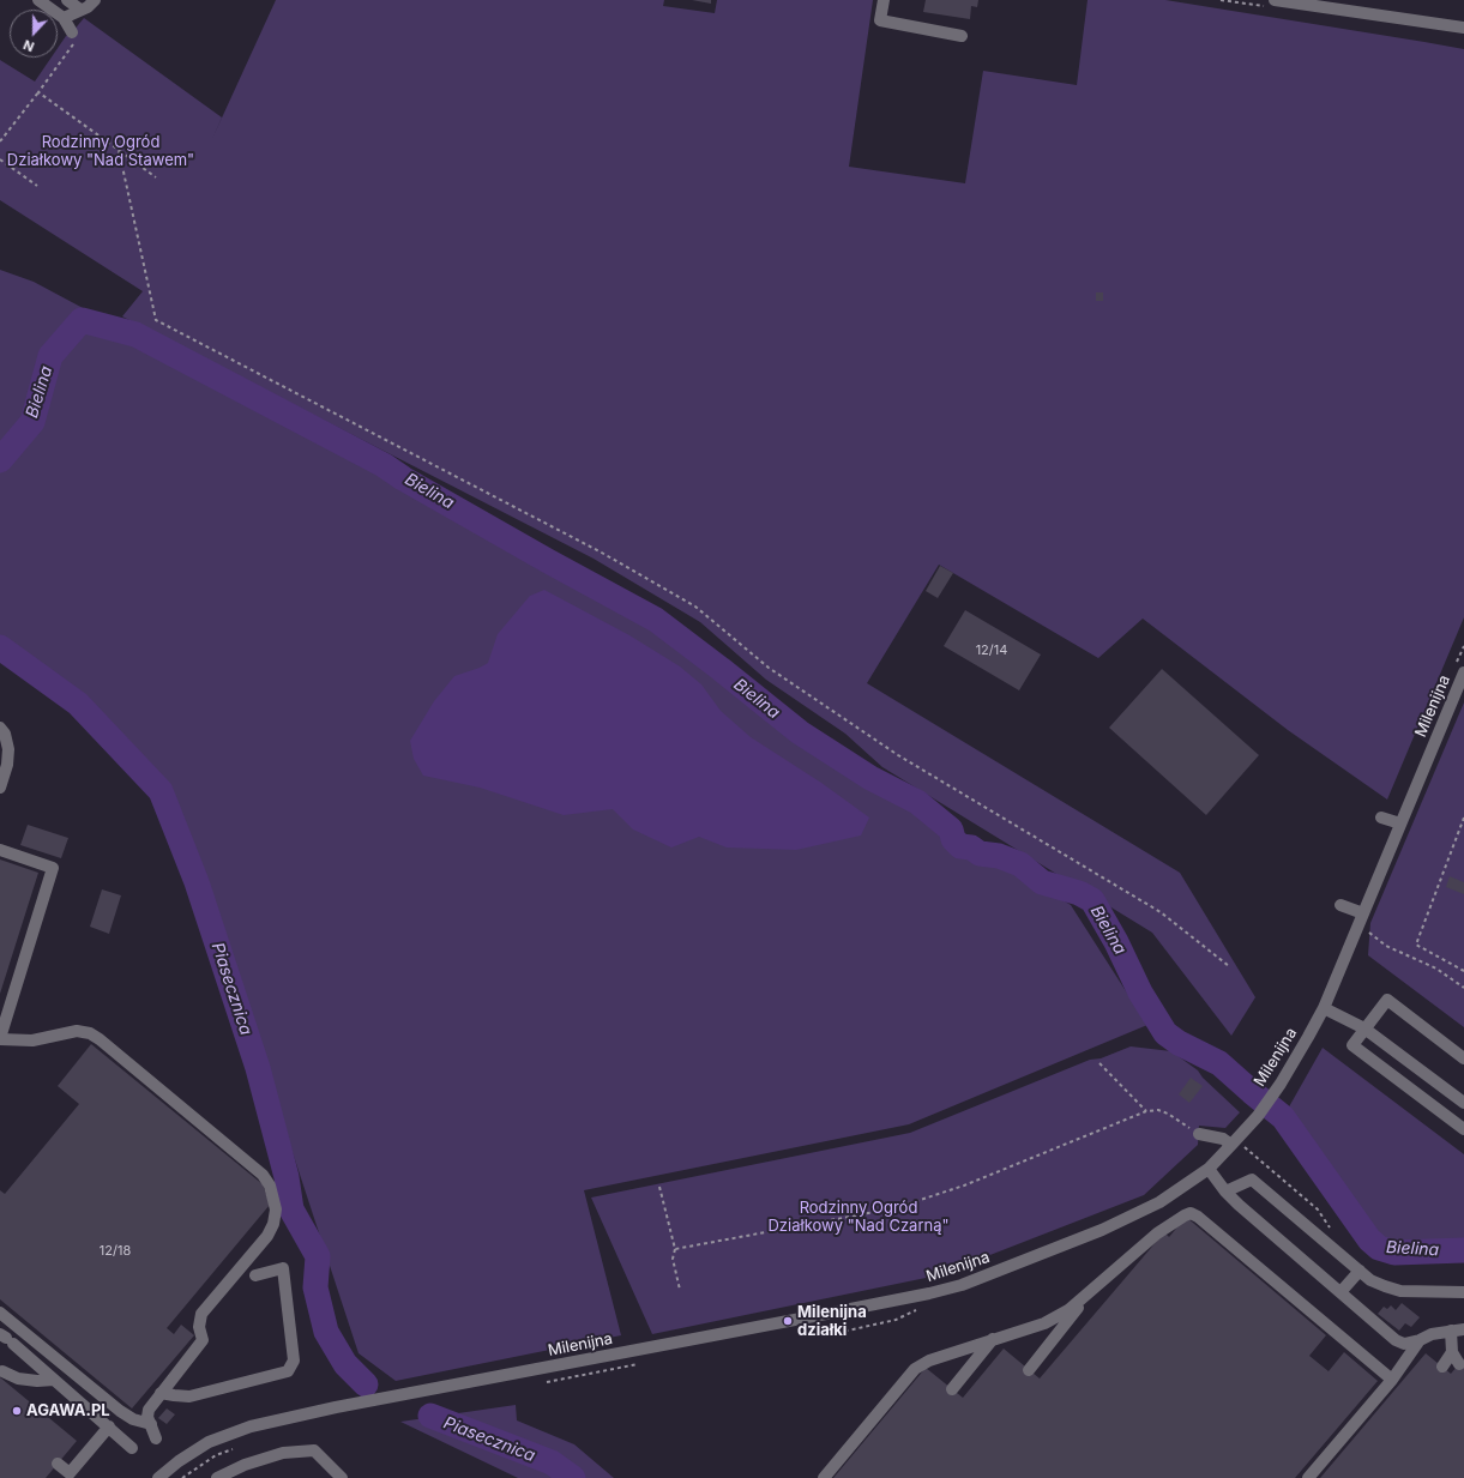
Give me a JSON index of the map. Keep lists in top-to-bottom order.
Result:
{
  "streets": {
    "street": ["Milenijna"]
  },
  "water": ["Bielina", "Piasecznica"],
  "parks": ["Rodzinny Ogród Działkowy \"Nad Stawem\"", "Rodzinny Ogród Działkowy \"Nad Czarną\""],
  "places": ["Milenijna działki", "AGAWA.PL"],
  "house_numbers": ["12/14", "12/18"],
  "north": "bottom"
}
